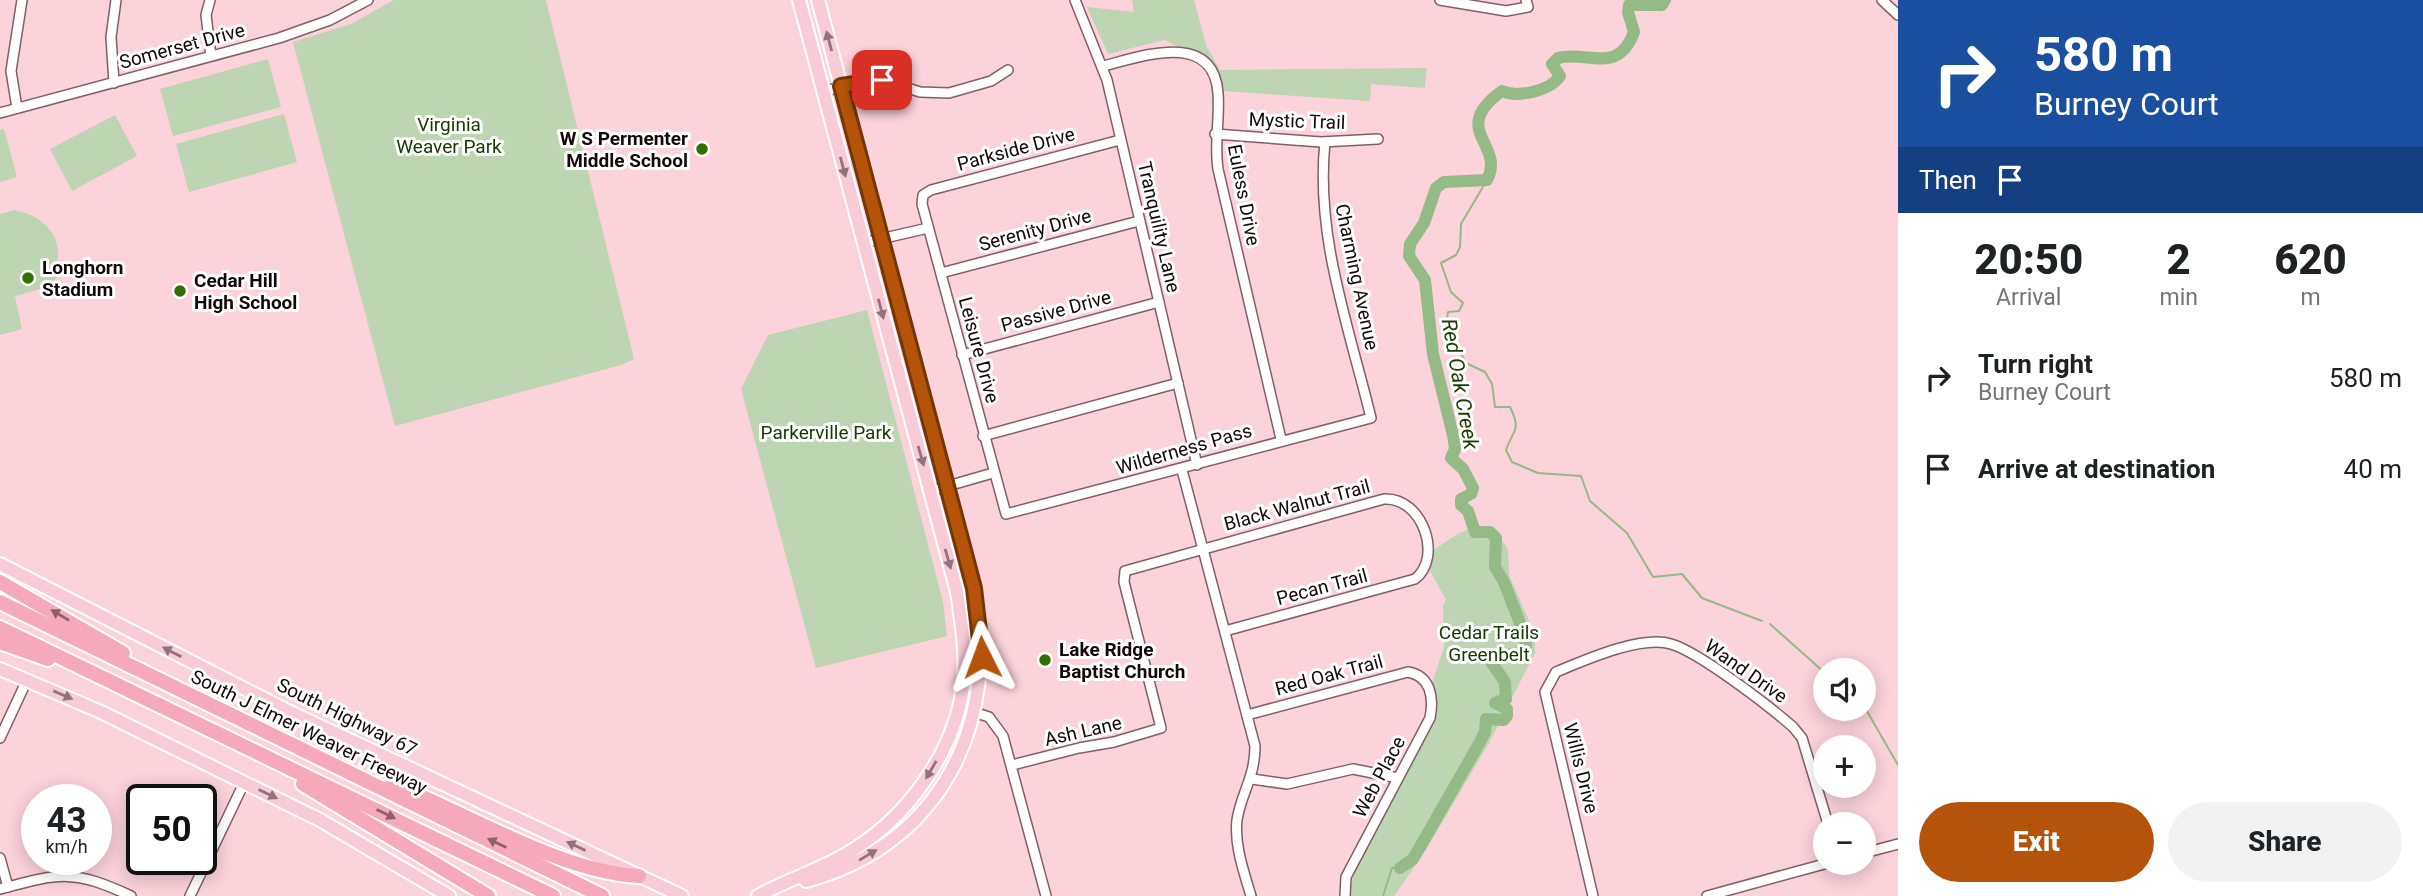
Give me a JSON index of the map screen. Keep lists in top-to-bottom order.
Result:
{
  "streets": {
    "highway": ["South J Elmer Weaver Freeway"],
    "main road": ["South Highway 67"],
    "street": [
      "Somerset Drive",
      "Mystic Trail",
      "Parkside Drive",
      "Euless Drive",
      "Tranquility Lane",
      "Serenity Drive",
      "Charming Avenue",
      "Passive Drive",
      "Leisure Drive",
      "Wilderness Pass",
      "Black Walnut Trail",
      "Pecan Trail",
      "Wand Drive",
      "Red Oak Trail",
      "Ash Lane",
      "Willis Drive",
      "Web Place"
    ]
  },
  "crossings": [
    ["Mystic Trail", "Euless Drive"],
    ["Mystic Trail", "Charming Avenue"],
    ["Parkside Drive", "Tranquility Lane"],
    ["Parkside Drive", "Leisure Drive"],
    ["Euless Drive", "Tranquility Lane"],
    ["Euless Drive", "Wilderness Pass"],
    ["Tranquility Lane", "Serenity Drive"],
    ["Tranquility Lane", "Passive Drive"],
    ["Tranquility Lane", "Wilderness Pass"],
    ["Serenity Drive", "Leisure Drive"],
    ["Charming Avenue", "Wilderness Pass"],
    ["Passive Drive", "Leisure Drive"],
    ["Leisure Drive", "Wilderness Pass"],
    ["Black Walnut Trail", "Pecan Trail"],
    ["Black Walnut Trail", "Ash Lane"],
    ["Wand Drive", "Willis Drive"],
    ["Red Oak Trail", "Web Place"]
  ],
  "water": ["Red Oak Creek"],
  "parks": ["Virginia Weaver Park", "Parkerville Park", "Cedar Trails Greenbelt"],
  "places": [
    "W S Permenter Middle School",
    "Longhorn Stadium",
    "Cedar Hill High School",
    "Lake Ridge Baptist Church"
  ],
  "page": {
    "turn": ["580 m", "Burney Court"],
    "then": "Then",
    "eta": [
      "20:50",
      "Arrival",
      "2",
      "min",
      "620",
      "m"
    ],
    "list": [
      {
        "name": "Turn right",
        "note": "Burney Court",
        "value": "580 m"
      },
      {
        "name": "Arrive at destination",
        "value": "40 m"
      }
    ],
    "map_buttons": ["+", "−"],
    "speed": "43 km/h",
    "limit": "50",
    "buttons": ["Exit", "Share"]
  }
}
